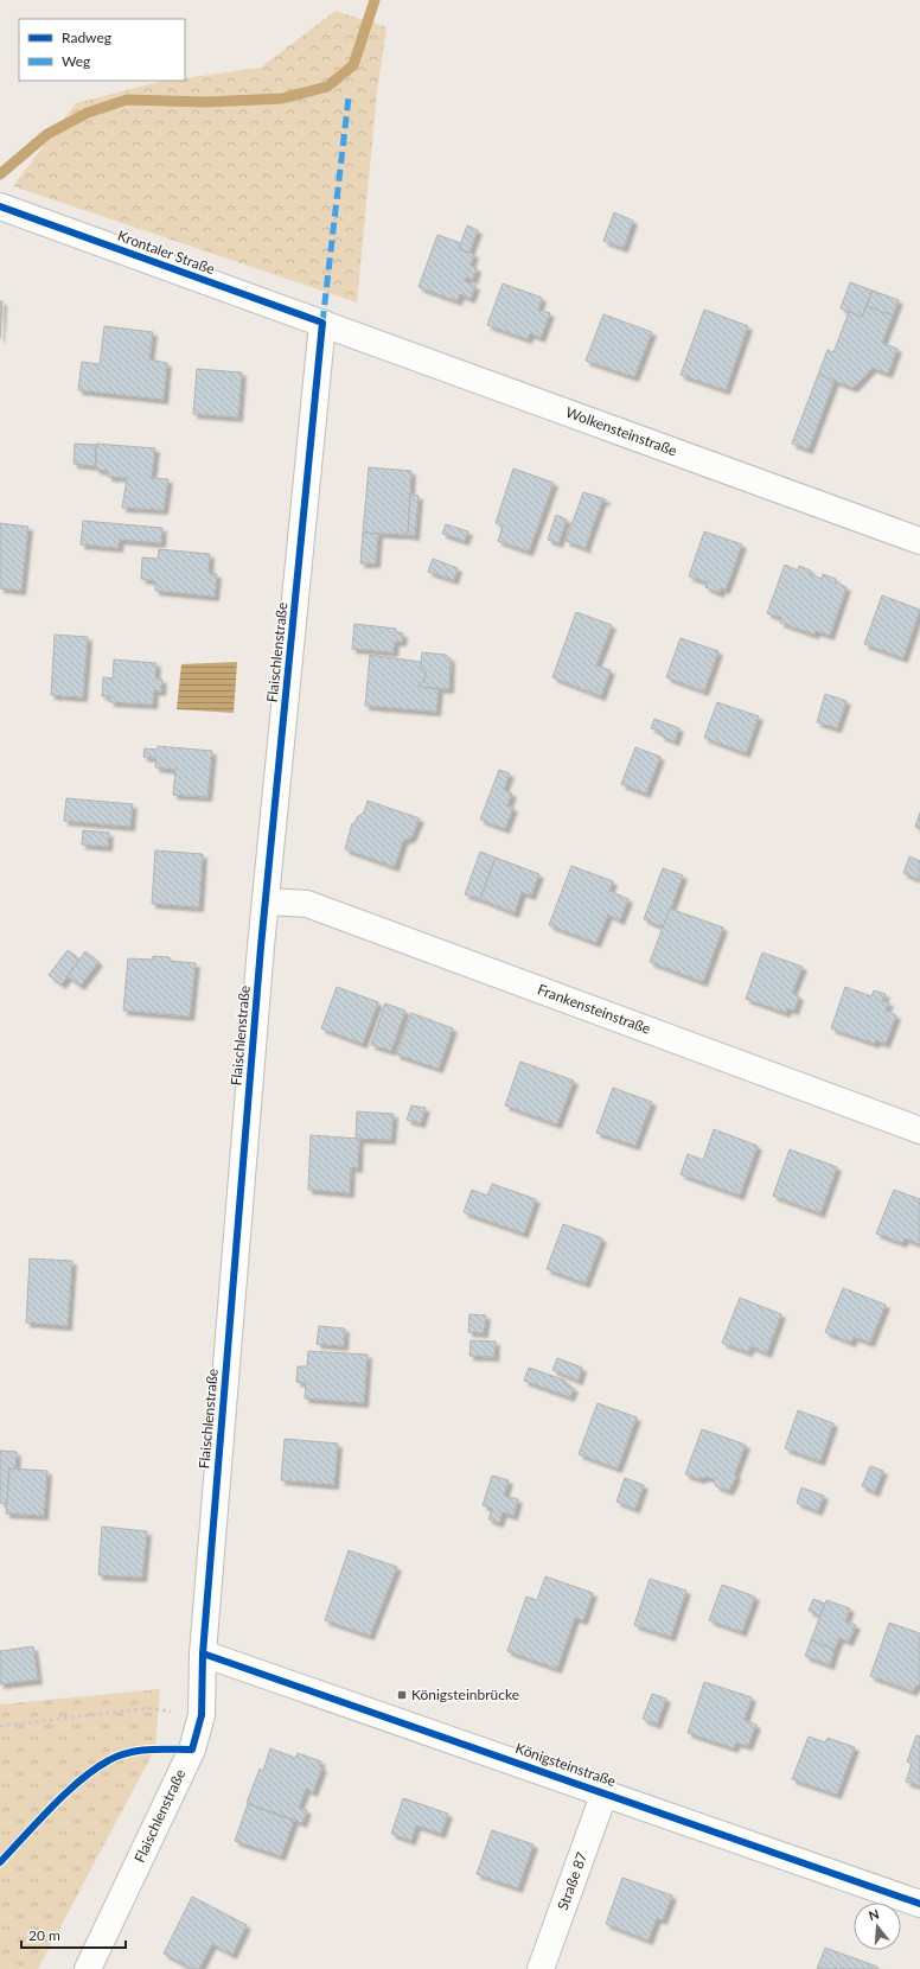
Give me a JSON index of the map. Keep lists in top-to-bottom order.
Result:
{
  "streets": {
    "street": [
      "Krontaler Straße",
      "Wolkensteinstraße",
      "Flaischlenstraße",
      "Frankensteinstraße",
      "Königsteinstraße",
      "Straße 87"
    ]
  },
  "crossings": [
    ["Krontaler Straße", "Wolkensteinstraße"],
    ["Krontaler Straße", "Flaischlenstraße"],
    ["Wolkensteinstraße", "Flaischlenstraße"],
    ["Flaischlenstraße", "Frankensteinstraße"],
    ["Flaischlenstraße", "Königsteinstraße"],
    ["Königsteinstraße", "Straße 87"]
  ],
  "places": {
    "transit": ["Königsteinbrücke"]
  },
  "legend": ["Radweg", "Weg"],
  "scale_bar": "20 m",
  "north": "top"
}
